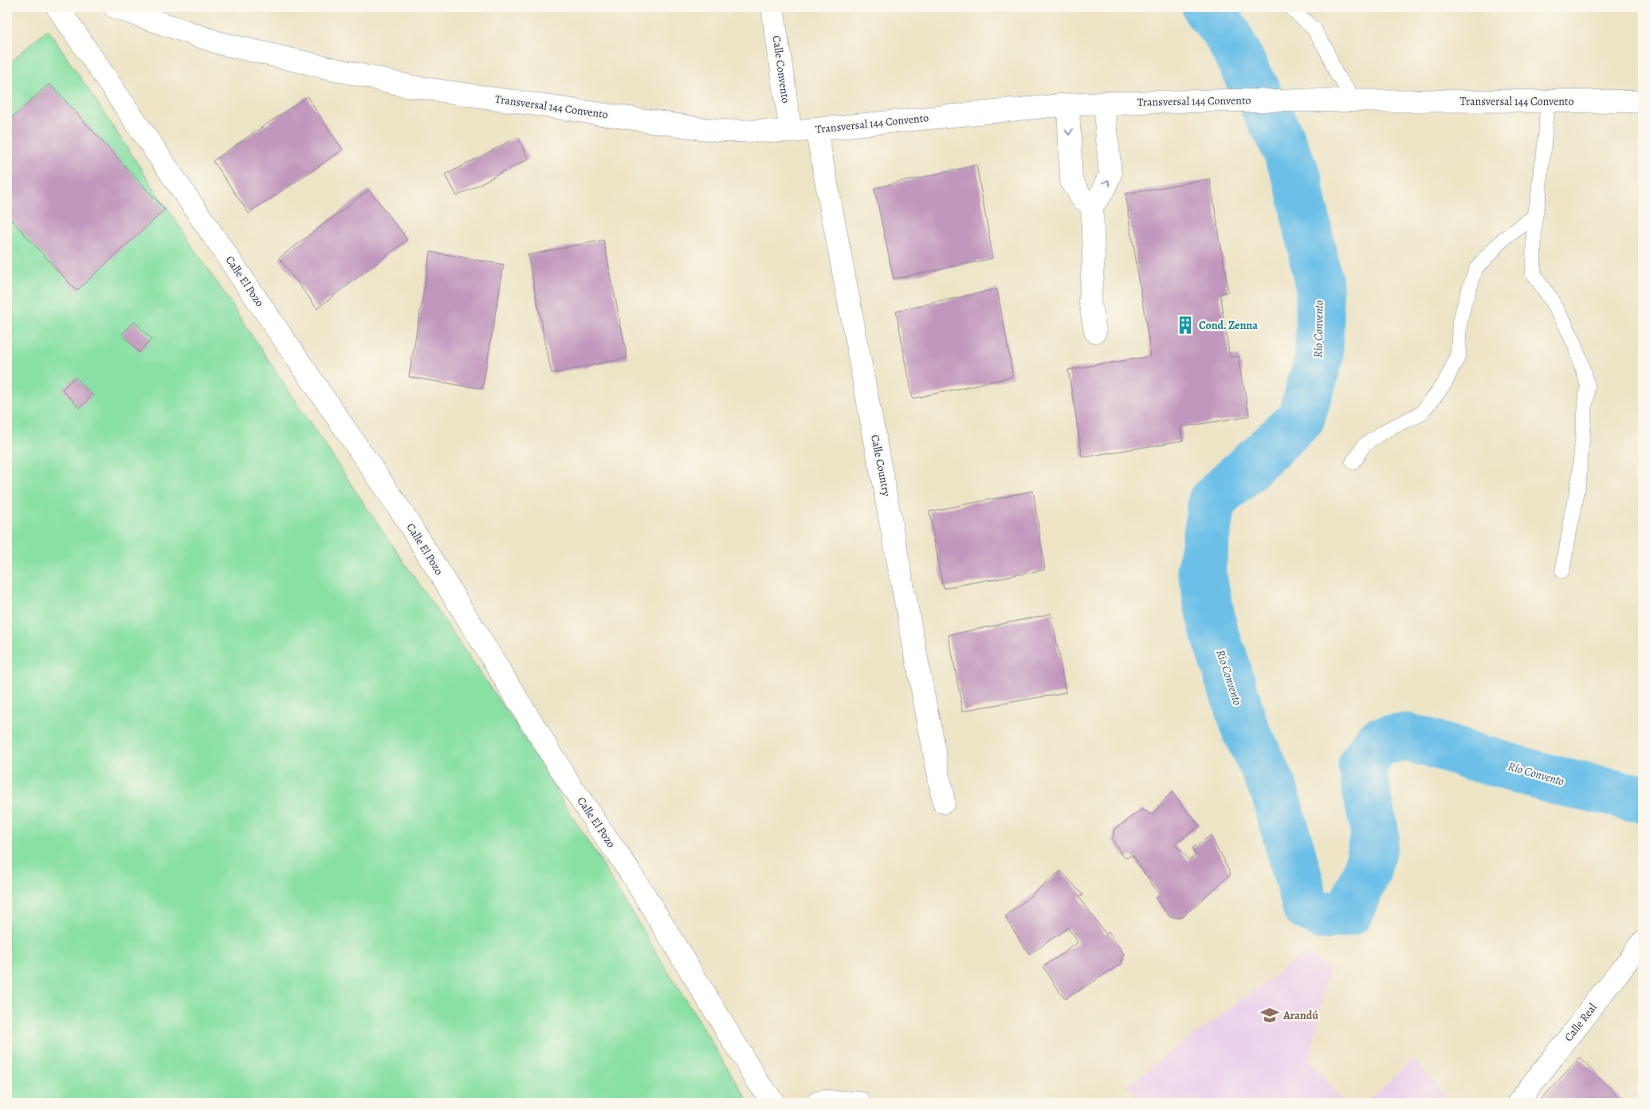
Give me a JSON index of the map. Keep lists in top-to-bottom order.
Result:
{
  "streets": {
    "street": [
      "Calle Convento",
      "Transversal 144 Convento",
      "Calle El Pozo",
      "Calle Country",
      "Calle Real"
    ]
  },
  "crossings": [
    ["Calle Convento", "Transversal 144 Convento"],
    ["Transversal 144 Convento", "Calle Country"]
  ],
  "water": ["Río Convento"],
  "places": {
    "building": ["Cond. Zenna"],
    "school or university": ["Arandú"]
  }
}
